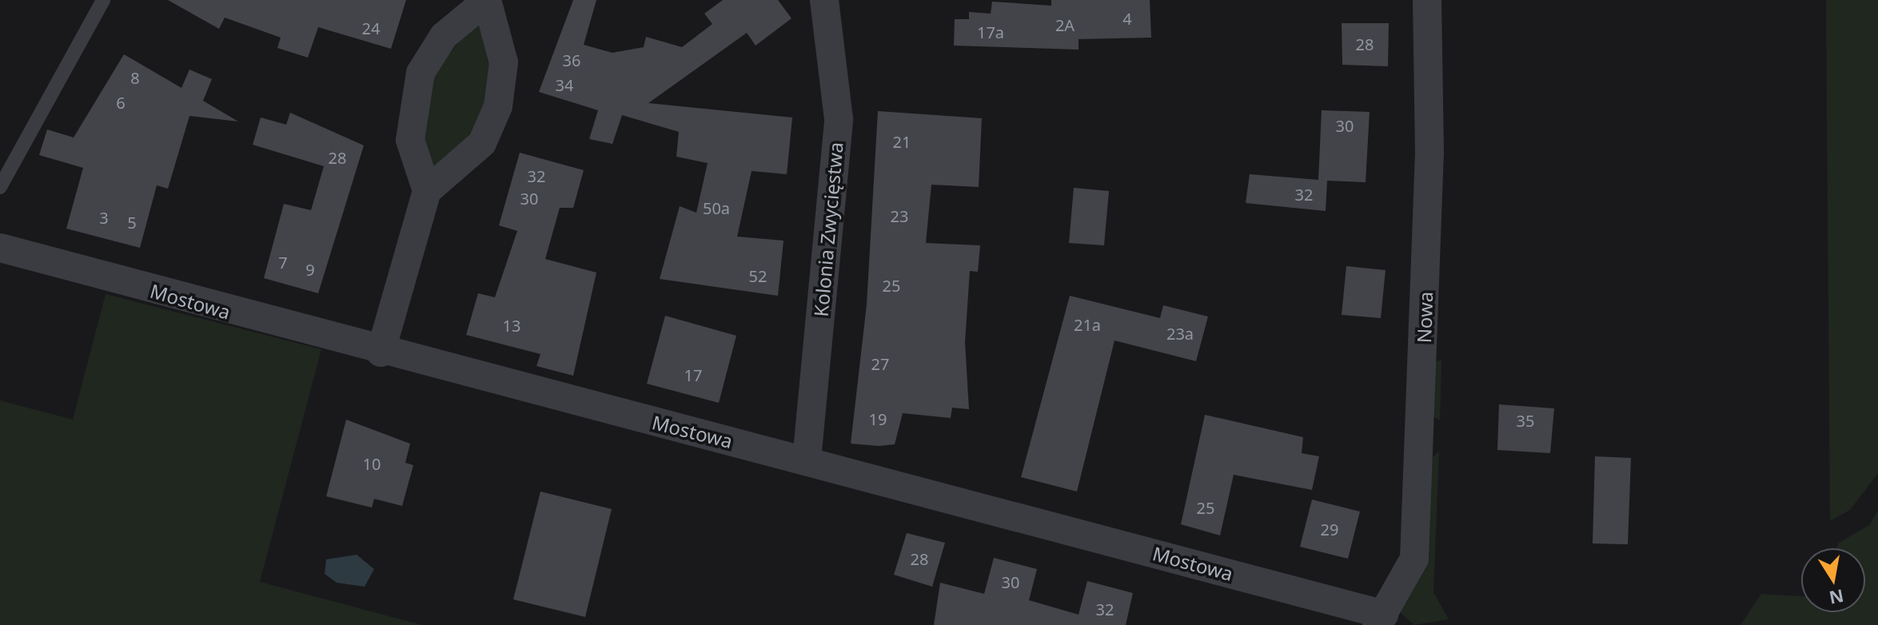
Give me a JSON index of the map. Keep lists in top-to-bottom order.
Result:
{
  "streets": {
    "street": ["Kolonia Zwycięstwa", "Mostowa", "Nowa"]
  },
  "crossings": [
    ["Kolonia Zwycięstwa", "Mostowa"],
    ["Mostowa", "Nowa"]
  ],
  "house_numbers": [
    "4",
    "2A",
    "24",
    "17a",
    "28",
    "36",
    "8",
    "34",
    "6",
    "30",
    "21",
    "28",
    "32",
    "32",
    "30",
    "50a",
    "23",
    "3",
    "5",
    "7",
    "9",
    "52",
    "25",
    "21a",
    "13",
    "23a",
    "27",
    "17",
    "19",
    "35",
    "10",
    "25",
    "29",
    "28",
    "30",
    "32"
  ],
  "north": "bottom"
}
